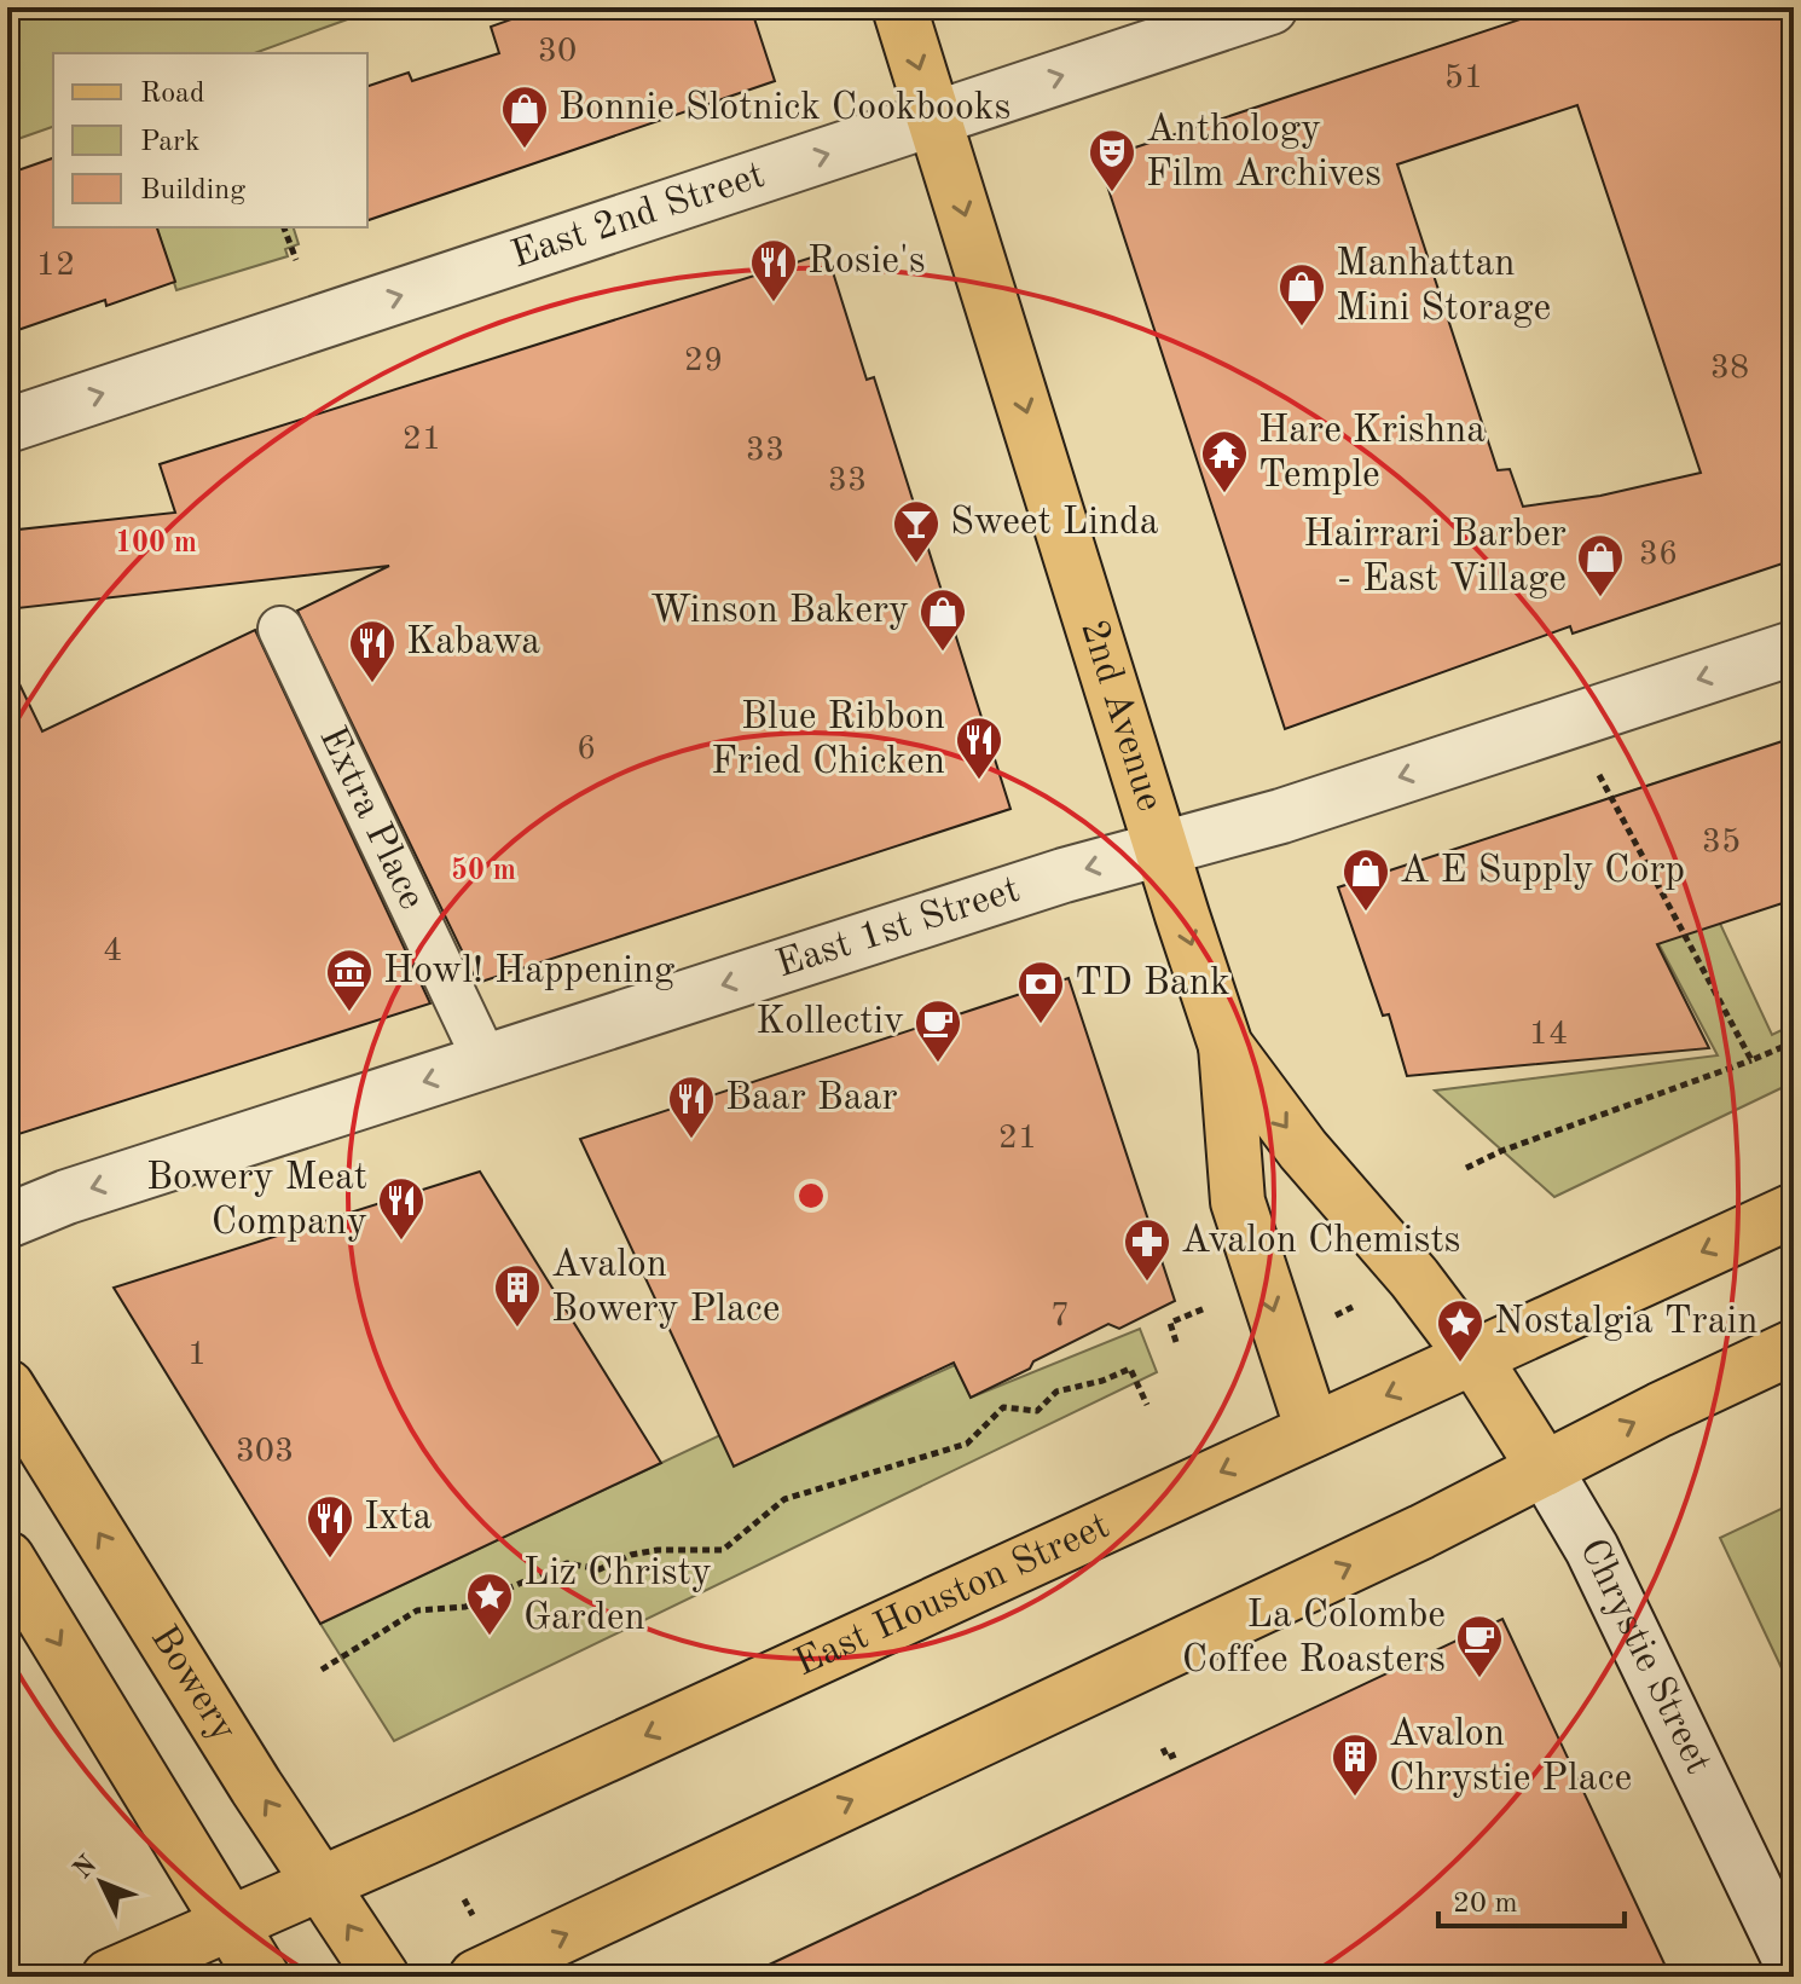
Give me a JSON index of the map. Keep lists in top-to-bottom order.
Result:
{
  "streets": {
    "main road": [
      "2nd Avenue",
      "East Houston Street",
      "Chrystie Street",
      "Bowery"
    ],
    "street": ["East 2nd Street", "Extra Place", "East 1st Street"]
  },
  "crossings": [
    ["East 2nd Street", "2nd Avenue"],
    ["2nd Avenue", "East 1st Street"],
    ["2nd Avenue", "East Houston Street"],
    ["2nd Avenue", "Chrystie Street"],
    ["Extra Place", "East 1st Street"],
    ["East Houston Street", "Chrystie Street"],
    ["East Houston Street", "Bowery"]
  ],
  "one_way": ["East 2nd Street", "2nd Avenue", "East 1st Street"],
  "places": {
    "shop": [
      "Bonnie Slotnick Cookbooks",
      "Manhattan Mini Storage",
      "Hairrari Barber - East Village",
      "Winson Bakery",
      "A E Supply Corp"
    ],
    "theatre": ["Anthology Film Archives"],
    "restaurant": [
      "Rosie's",
      "Kabawa",
      "Blue Ribbon Fried Chicken",
      "Baar Baar",
      "Bowery Meat Company",
      "Ixta"
    ],
    "temple": ["Hare Krishna Temple"],
    "bar": ["Sweet Linda"],
    "museum": ["Howl! Happening"],
    "bank": ["TD Bank"],
    "cafe": ["Kollectiv", "La Colombe Coffee Roasters"],
    "pharmacy": ["Avalon Chemists"],
    "building": ["Avalon Bowery Place", "Avalon Chrystie Place"],
    "place": ["Nostalgia Train", "Liz Christy Garden"]
  },
  "house_numbers": [
    "30",
    "51",
    "12",
    "29",
    "38",
    "21",
    "33",
    "33",
    "36",
    "6",
    "35",
    "4",
    "14",
    "21",
    "7",
    "1",
    "303"
  ],
  "legend": ["Road", "Park", "Building"],
  "scale_bar": "20 m",
  "north": "top left",
  "rings": ["100 m", "50 m"]
}
